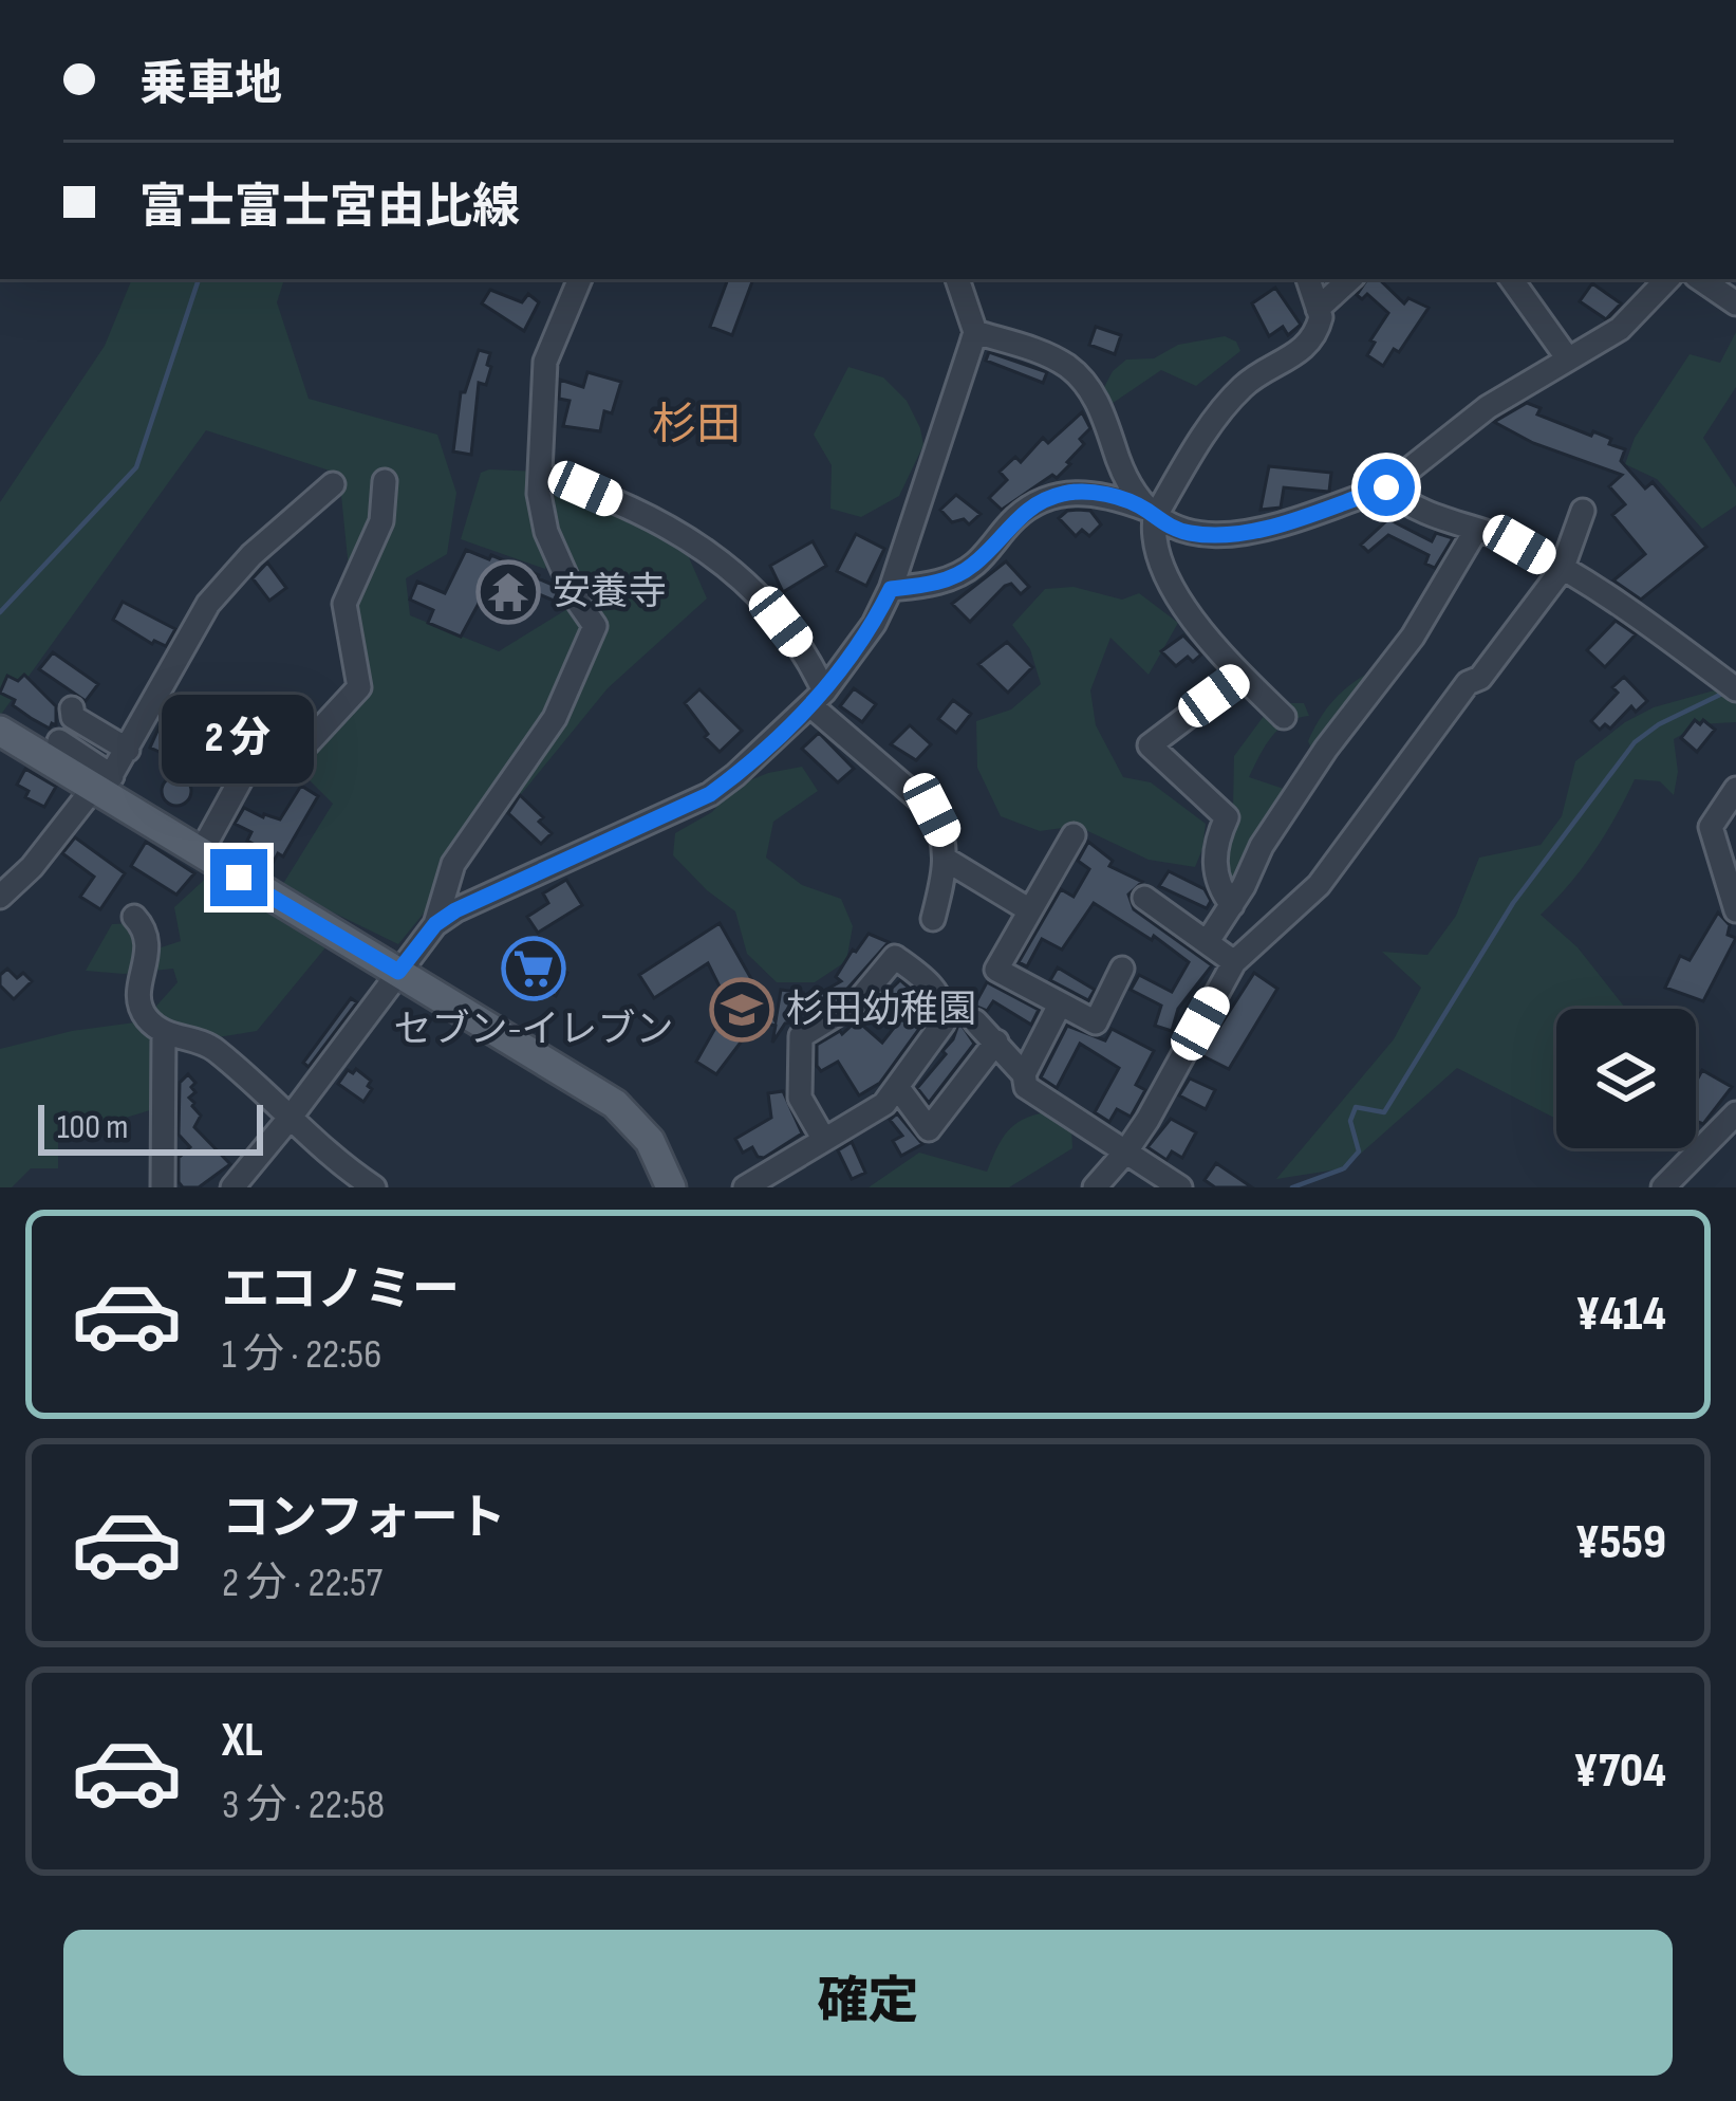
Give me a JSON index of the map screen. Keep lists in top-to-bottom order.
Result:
{
  "districts": ["杉田"],
  "places": {
    "temple": ["安養寺"],
    "supermarket": ["セブン-イレブン"],
    "school or university": ["杉田幼稚園"]
  },
  "scale_bar": "100 m",
  "page": {
    "banner": ["乗車地", "富士富士宮由比線"],
    "bubble": "2 分",
    "scale": "100 m",
    "list": [
      {
        "name": "エコノミー",
        "note": "1 分 · 22:56",
        "value": "¥414"
      },
      {
        "name": "コンフォート",
        "note": "2 分 · 22:57",
        "value": "¥559"
      },
      {
        "name": "XL",
        "note": "3 分 · 22:58",
        "value": "¥704"
      }
    ],
    "buttons": "確定"
  }
}
